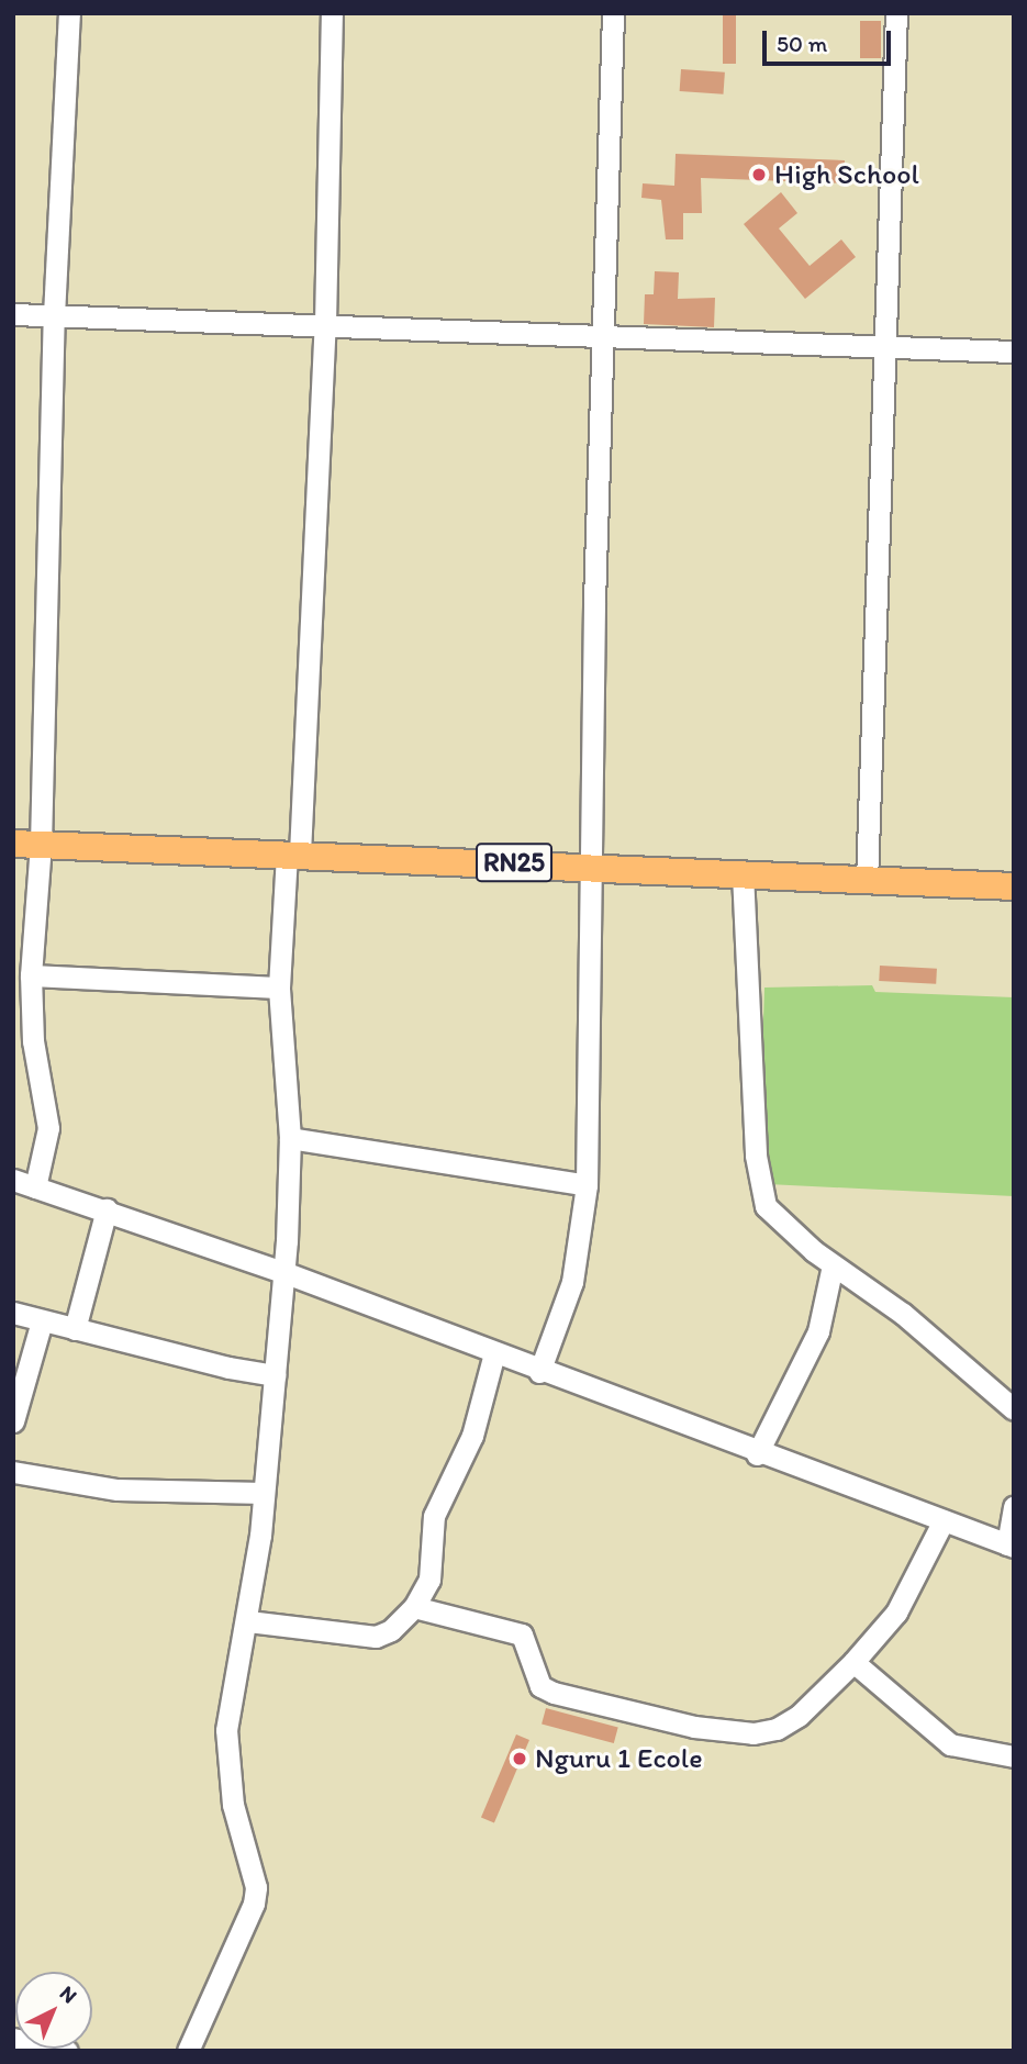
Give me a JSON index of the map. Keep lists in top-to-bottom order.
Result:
{
  "streets": {
    "main road": ["RN25"]
  },
  "places": ["High School", "Nguru 1 Ecole"],
  "scale_bar": "50 m",
  "north": "top right"
}
